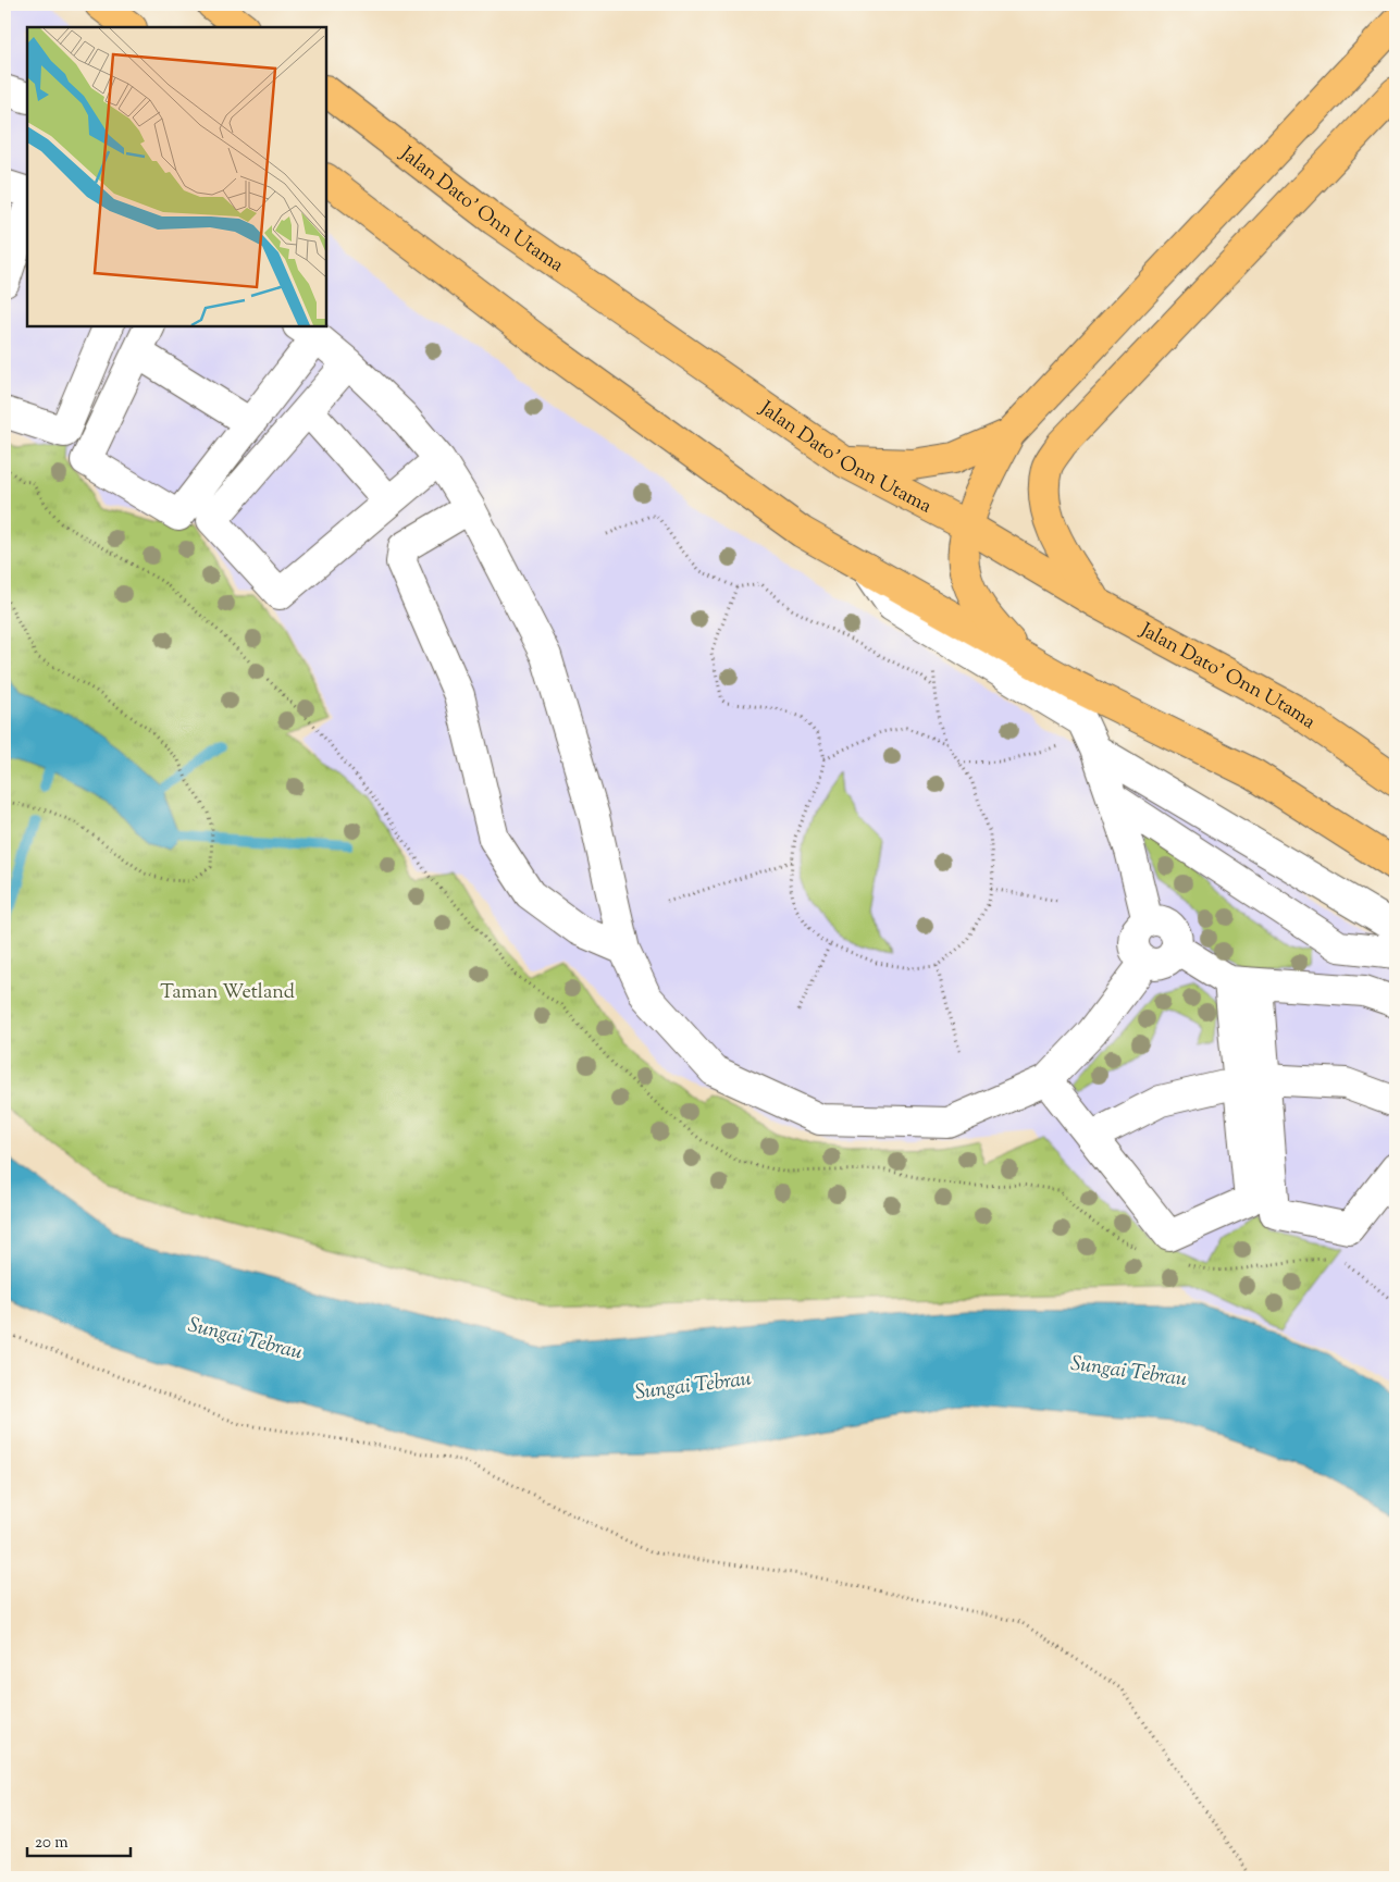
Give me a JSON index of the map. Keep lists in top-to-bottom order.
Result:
{
  "streets": {
    "main road": ["Jalan Dato' Onn Utama"]
  },
  "water": ["Sungai Tebrau"],
  "parks": ["Taman Wetland"],
  "scale_bar": "20 m"
}
